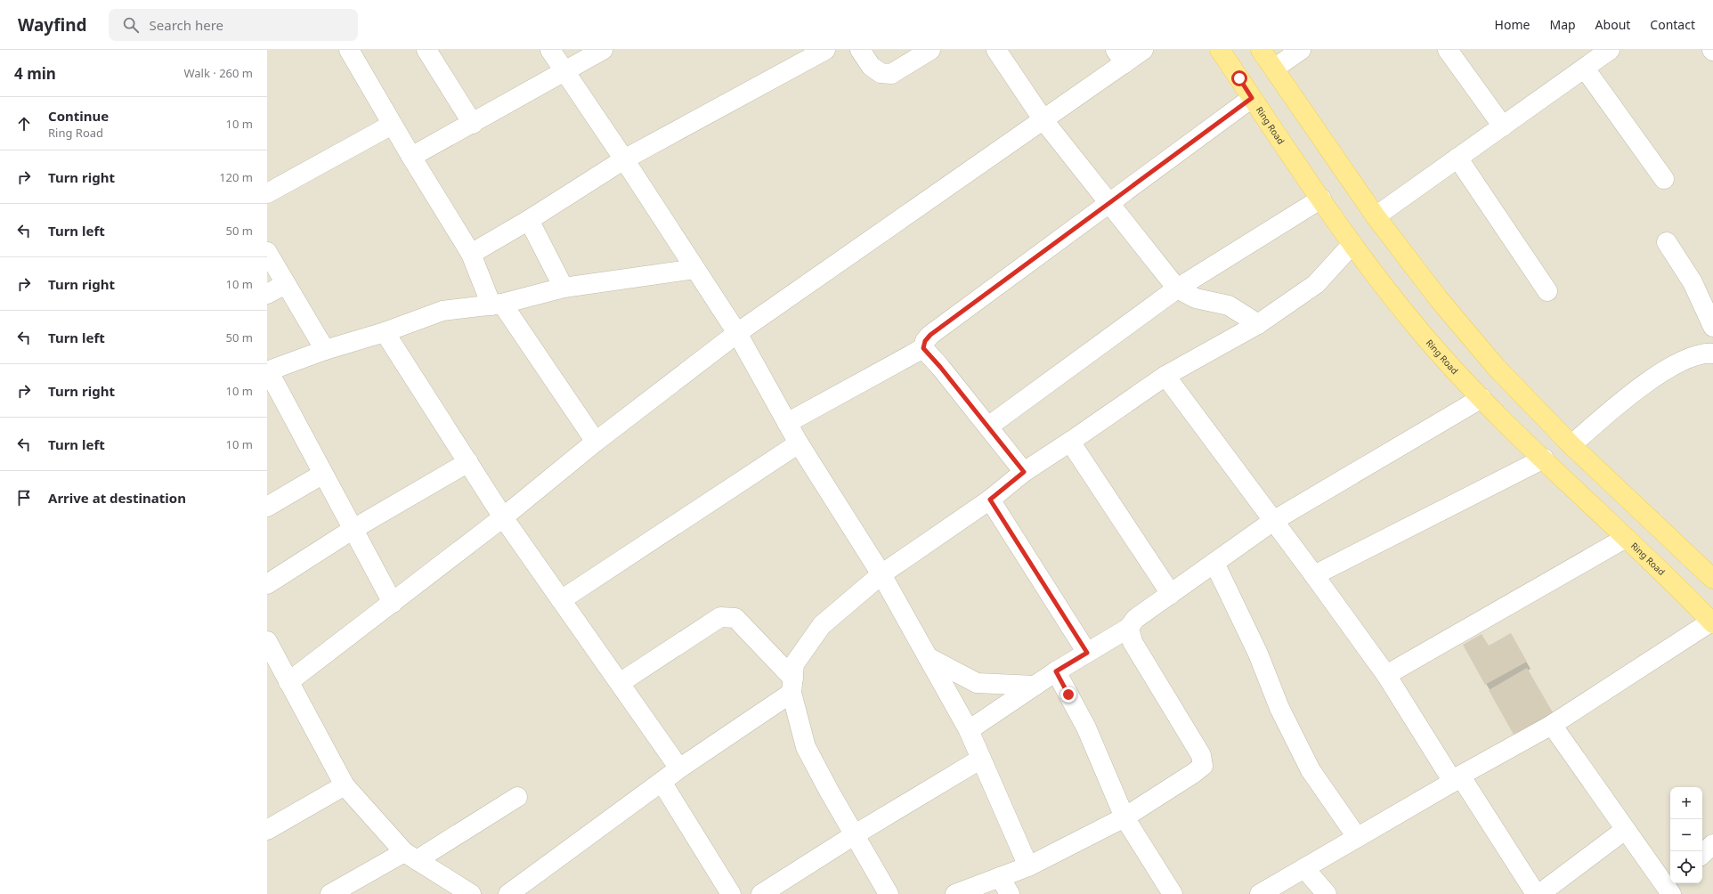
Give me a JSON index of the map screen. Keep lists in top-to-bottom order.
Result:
{
  "streets": {
    "main road": ["Ring Road"]
  },
  "page": {
    "header": "Wayfind",
    "search": "Search here",
    "nav": [
      "Home",
      "Map",
      "About",
      "Contact"
    ],
    "heading": ["4 min", "Walk · 260 m"],
    "list": [
      ["Continue", "Ring Road", "10 m"],
      ["Turn right", "120 m"],
      ["Turn left", "50 m"],
      ["Turn right", "10 m"],
      ["Turn left", "50 m"],
      ["Turn right", "10 m"],
      ["Turn left", "10 m"],
      "Arrive at destination"
    ],
    "map_buttons": ["+", "−"]
  }
}
